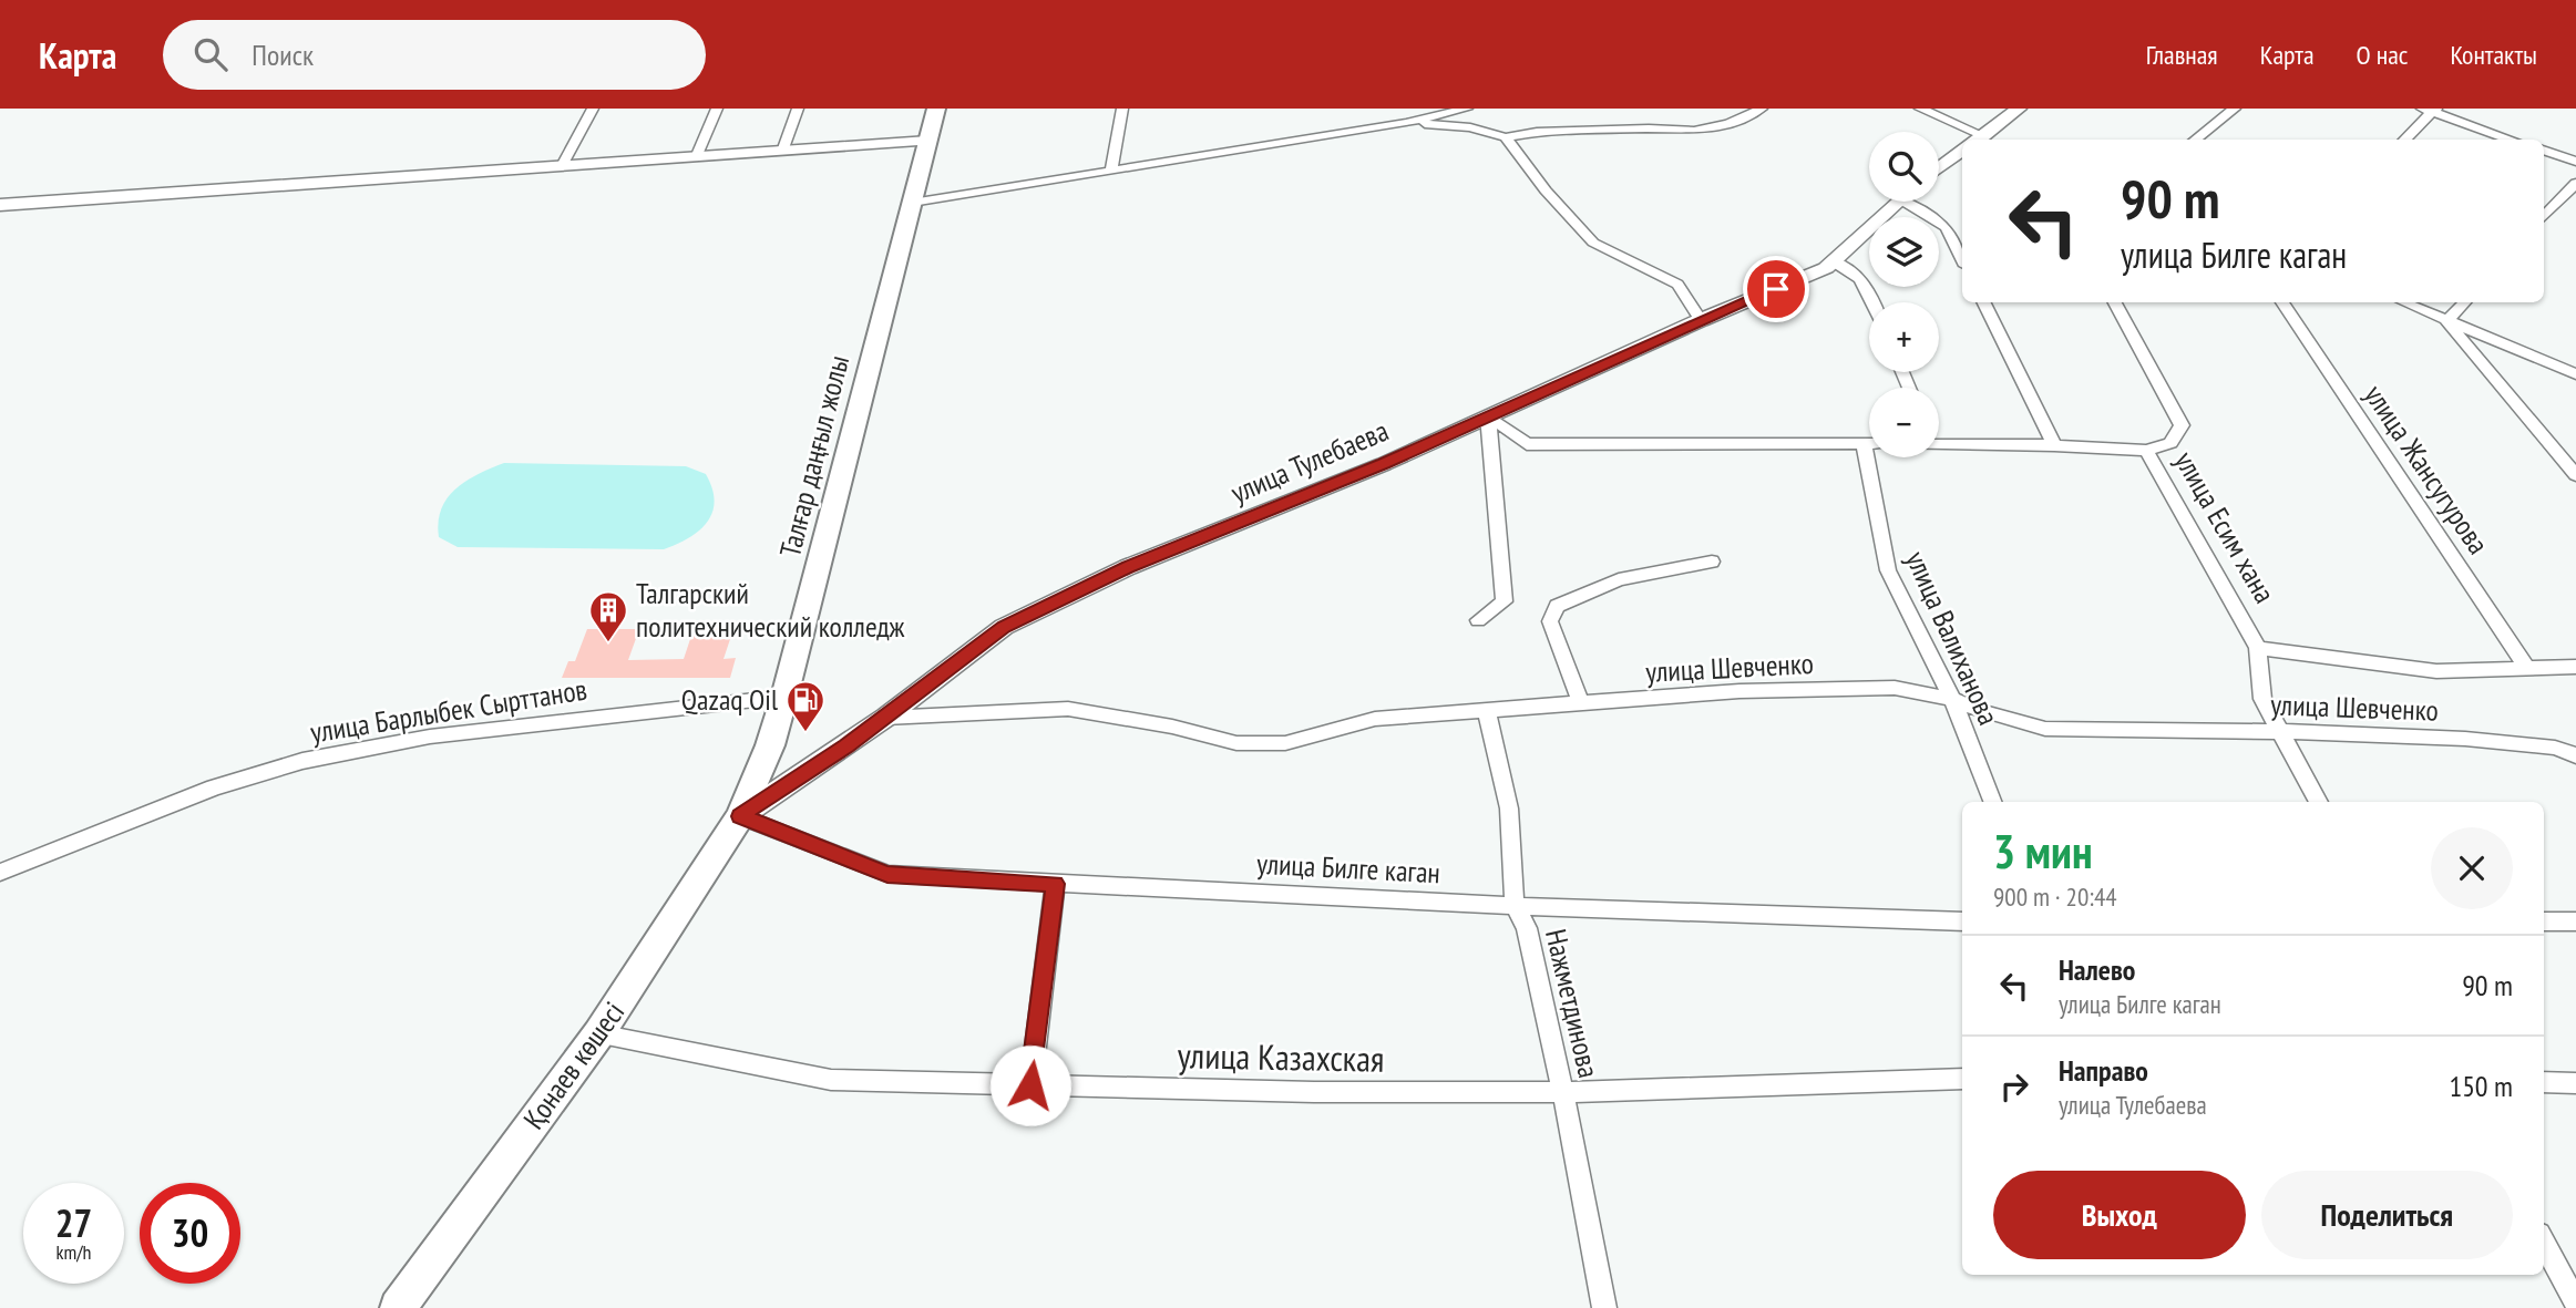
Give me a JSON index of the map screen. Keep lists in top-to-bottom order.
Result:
{
  "streets": {
    "main road": ["Талғар даңғыл жолы", "Қонаев көшесі"],
    "street": [
      "улица Тулебаева",
      "улица Жансугурова",
      "улица Есим хана",
      "улица Валиханова",
      "улица Шевченко",
      "улица Барлыбек Сырттанов",
      "улица Билге каган",
      "Нажметдинова",
      "улица Казахская"
    ]
  },
  "crossings": [
    ["Талғар даңғыл жолы", "улица Тулебаева"],
    ["Талғар даңғыл жолы", "улица Барлыбек Сырттанов"],
    ["Талғар даңғыл жолы", "улица Билге каган"],
    ["Талғар даңғыл жолы", "Қонаев көшесі"],
    ["улица Тулебаева", "улица Шевченко"],
    ["улица Тулебаева", "улица Билге каган"],
    ["улица Тулебаева", "Қонаев көшесі"],
    ["улица Есим хана", "улица Шевченко"],
    ["улица Валиханова", "улица Шевченко"],
    ["улица Шевченко", "Нажметдинова"],
    ["улица Билге каган", "Нажметдинова"],
    ["улица Билге каган", "Қонаев көшесі"],
    ["Нажметдинова", "улица Казахская"],
    ["улица Казахская", "Қонаев көшесі"]
  ],
  "places": {
    "building": ["Талгарский политехнический колледж"],
    "fuel station": ["Qazaq Oil"]
  },
  "page": {
    "header": "Карта",
    "search": "Поиск",
    "nav": [
      "Главная",
      "Карта",
      "О нас",
      "Контакты"
    ],
    "map_buttons": ["+", "−"],
    "turn": ["90 m", "улица Билге каган"],
    "heading": ["3 мин", "900 m · 20:44"],
    "list": [
      {
        "name": "Налево",
        "note": "улица Билге каган",
        "value": "90 m"
      },
      {
        "name": "Направо",
        "note": "улица Тулебаева",
        "value": "150 m"
      }
    ],
    "buttons": ["Выход", "Поделиться"],
    "speed": "27 km/h",
    "limit": "30"
  }
}
